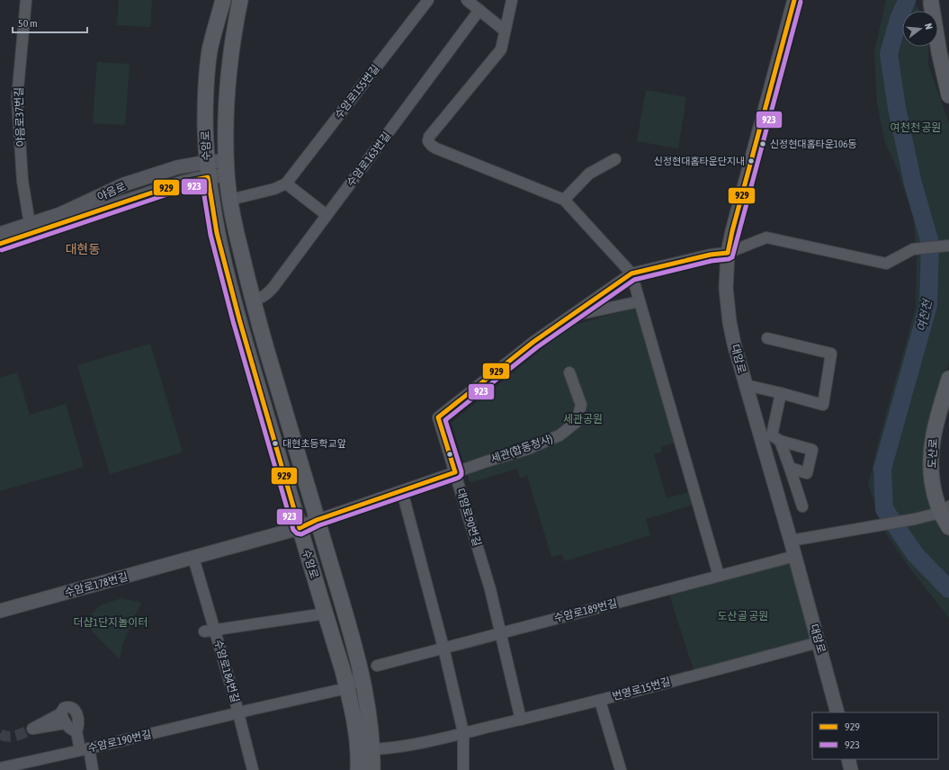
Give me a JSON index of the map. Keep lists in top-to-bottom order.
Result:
{
  "streets": {
    "main road": ["수암로", "도산로"],
    "street": [
      "수암로155번길",
      "야음로37번길",
      "수암로163번길",
      "야음로",
      "대암로",
      "세관(합동청사)",
      "대암로90번길",
      "수암로178번길",
      "수암로189번길",
      "수암로184번길",
      "번영로15번길",
      "수암로190번길"
    ]
  },
  "crossings": [
    ["야음로37번길", "야음로"],
    ["수암로", "수암로163번길"],
    ["수암로", "야음로"],
    ["수암로", "수암로178번길"],
    ["수암로", "번영로15번길"],
    ["수암로", "수암로190번길"],
    ["대암로", "대암로90번길"],
    ["대암로", "수암로189번길"],
    ["대암로", "번영로15번길"],
    ["세관(합동청사)", "대암로90번길"],
    ["대암로90번길", "수암로189번길"],
    ["대암로90번길", "번영로15번길"],
    ["수암로184번길", "수암로190번길"]
  ],
  "districts": ["대현동"],
  "water": ["여천천"],
  "parks": [
    "여천천 공원",
    "세관공원",
    "도산골 공원",
    "더샵1단지놀이터"
  ],
  "places": ["신정현대홈타운106동", "신정현대홈타운단지내", "대현초등학교앞"],
  "lines": ["transit line 929", "transit line 923"],
  "legend": ["929", "923"],
  "scale_bar": "50 m",
  "north": "right"
}
